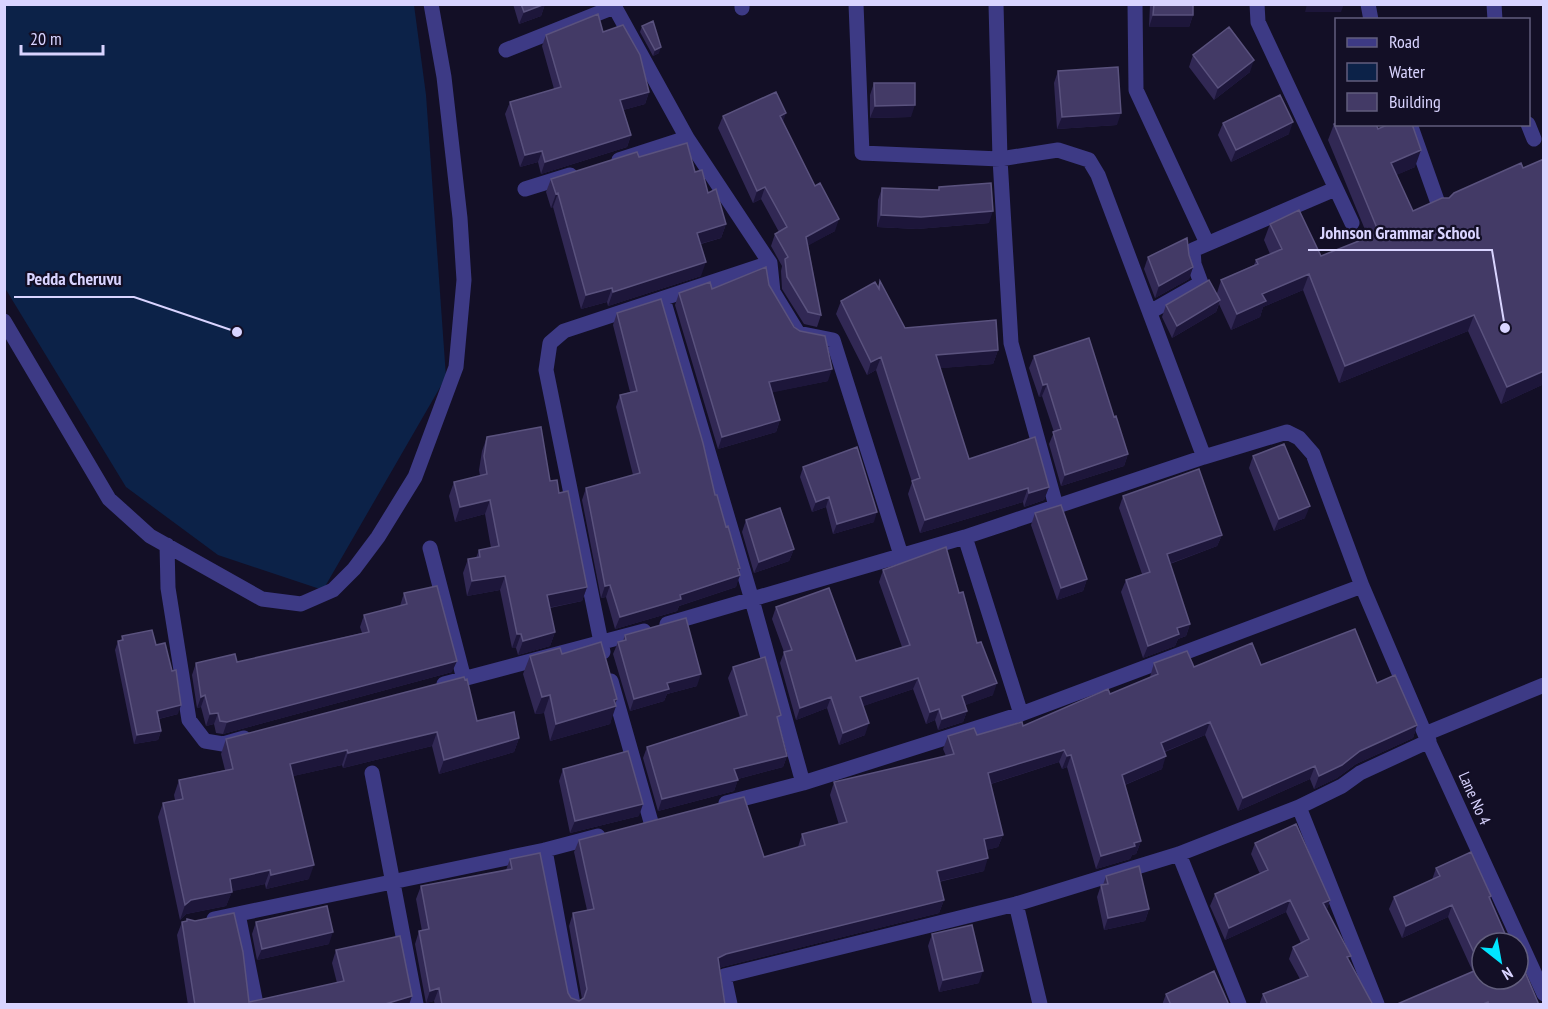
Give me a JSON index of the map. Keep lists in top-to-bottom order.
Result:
{
  "streets": {
    "street": ["Lane No 4"]
  },
  "places": ["Johnson Grammar School", "Pedda Cheruvu"],
  "legend": ["Road", "Water", "Building"],
  "scale_bar": "20 m",
  "north": "bottom right"
}
